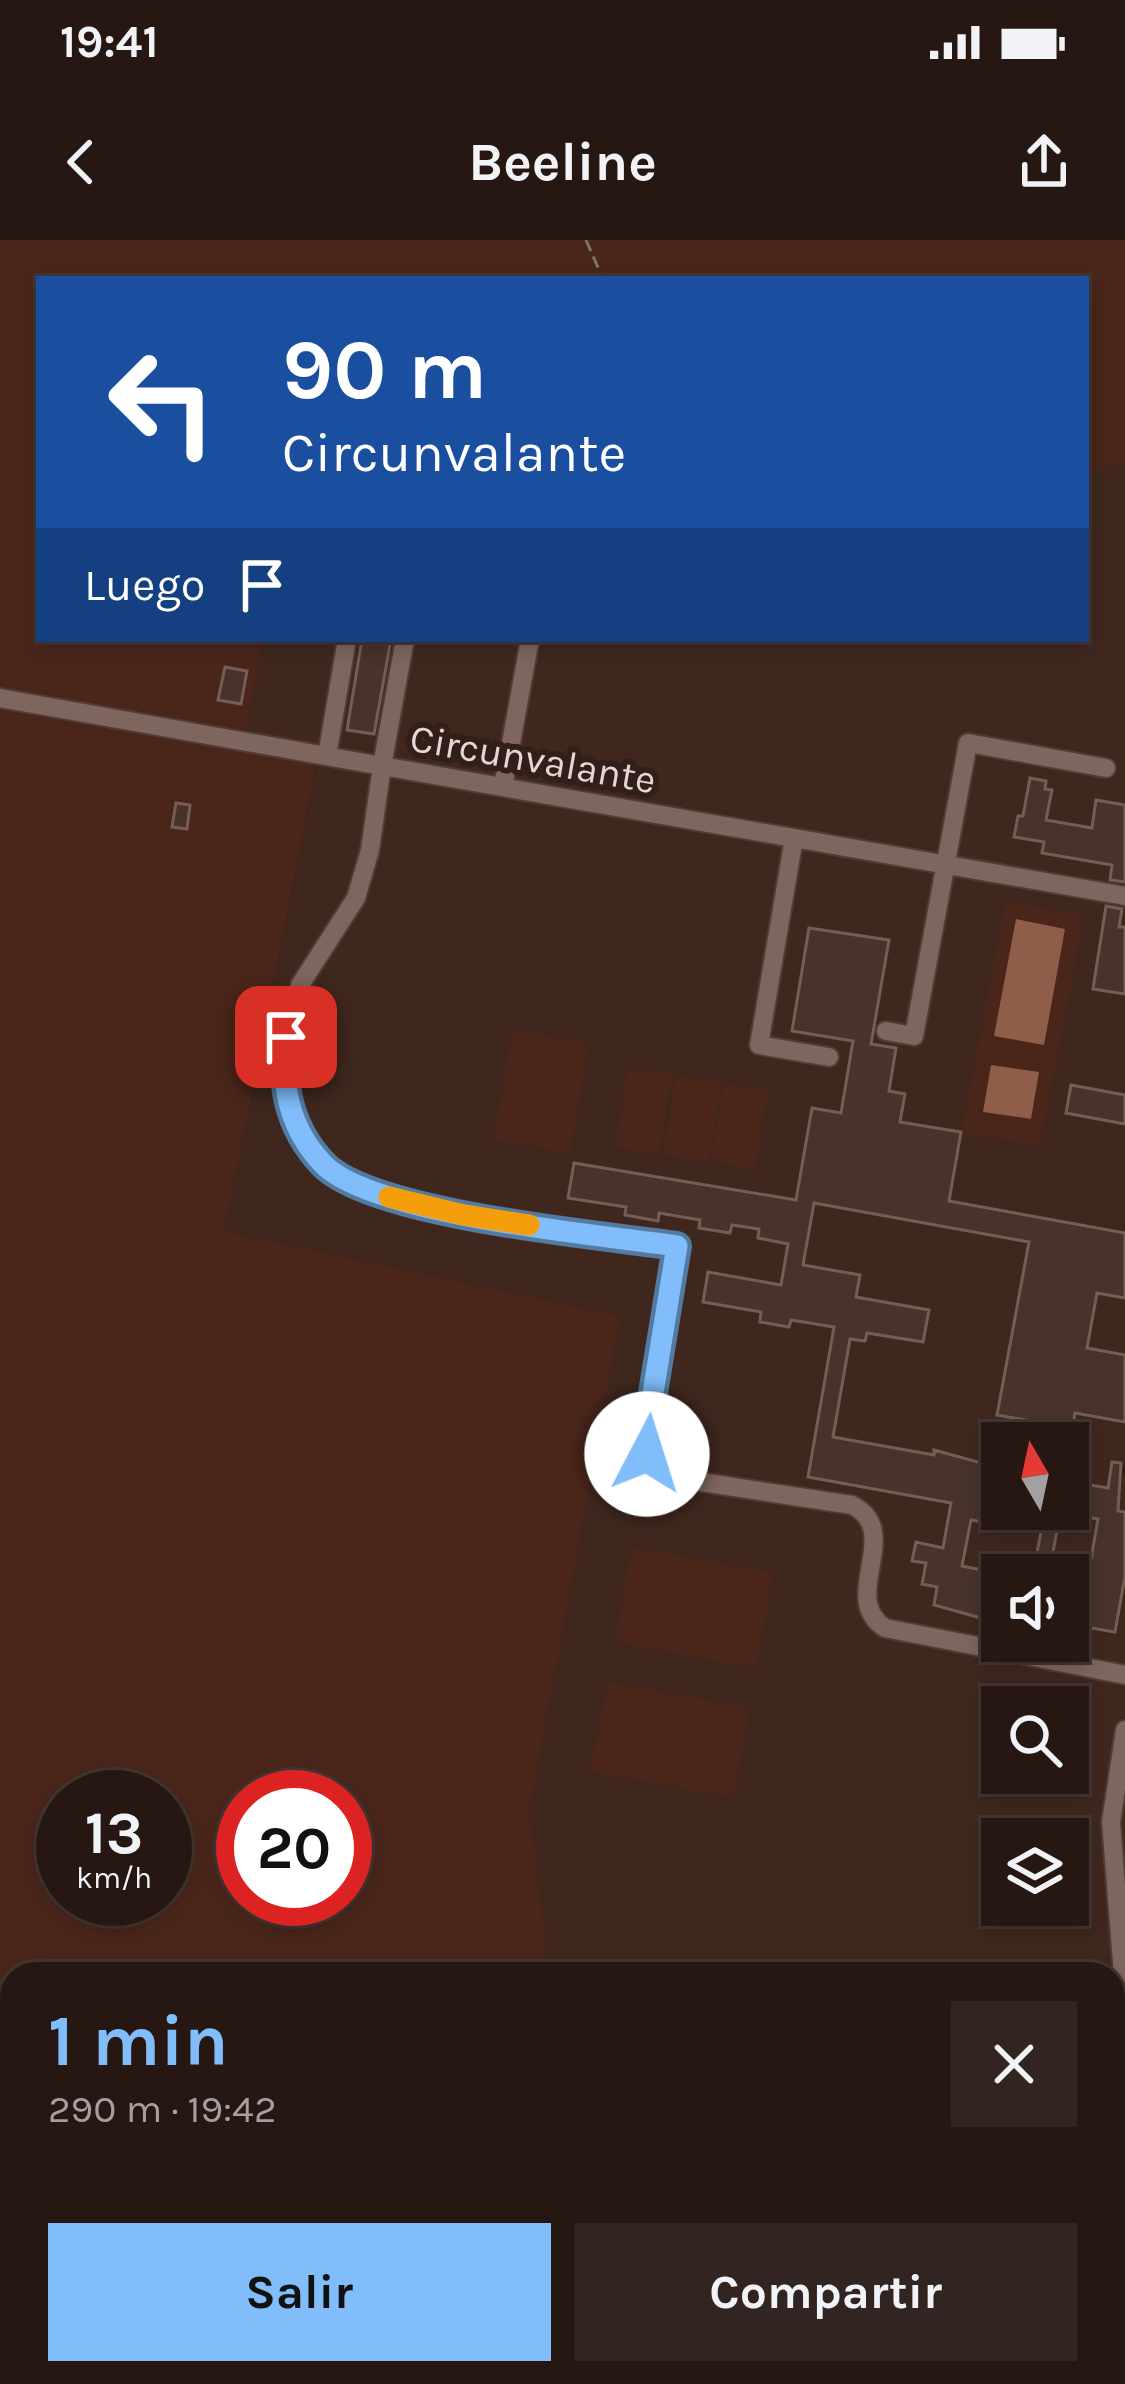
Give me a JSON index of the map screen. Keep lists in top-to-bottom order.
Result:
{
  "streets": {
    "street": ["Circunvalante"]
  },
  "north": "top",
  "page": {
    "status": "19:41",
    "header": "Beeline",
    "turn": ["90 m", "Circunvalante"],
    "then": "Luego",
    "speed": "13 km/h",
    "limit": "20",
    "heading": ["1 min", "290 m · 19:42"],
    "buttons": ["Salir", "Compartir"]
  }
}
